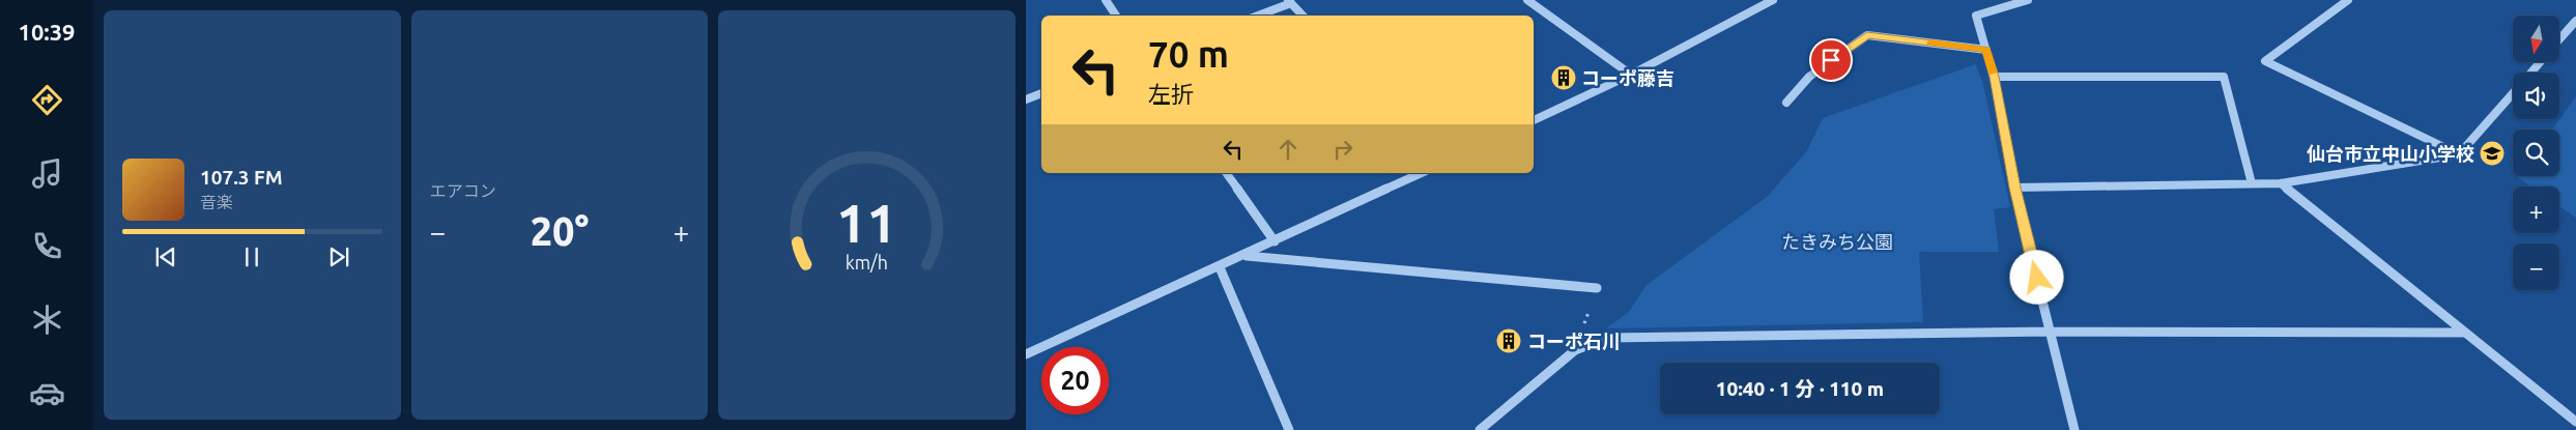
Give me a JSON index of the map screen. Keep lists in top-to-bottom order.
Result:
{
  "parks": ["たきみち公園"],
  "places": {
    "building": ["コーポ藤吉", "コーポ石川"],
    "school or university": ["仙台市立中山小学校"]
  },
  "north": "bottom",
  "page": {
    "tabs": "10:39",
    "tile": "エアコン",
    "map_buttons": ["+", "−"],
    "turn": ["70 m", "左折"],
    "song": ["107.3 FM", "音楽"],
    "heat": ["−", "20°", "+"],
    "limit": "20",
    "trip": "10:40 · 1 分 · 110 m",
    "gauge": ["11", "km/h"]
  }
}
